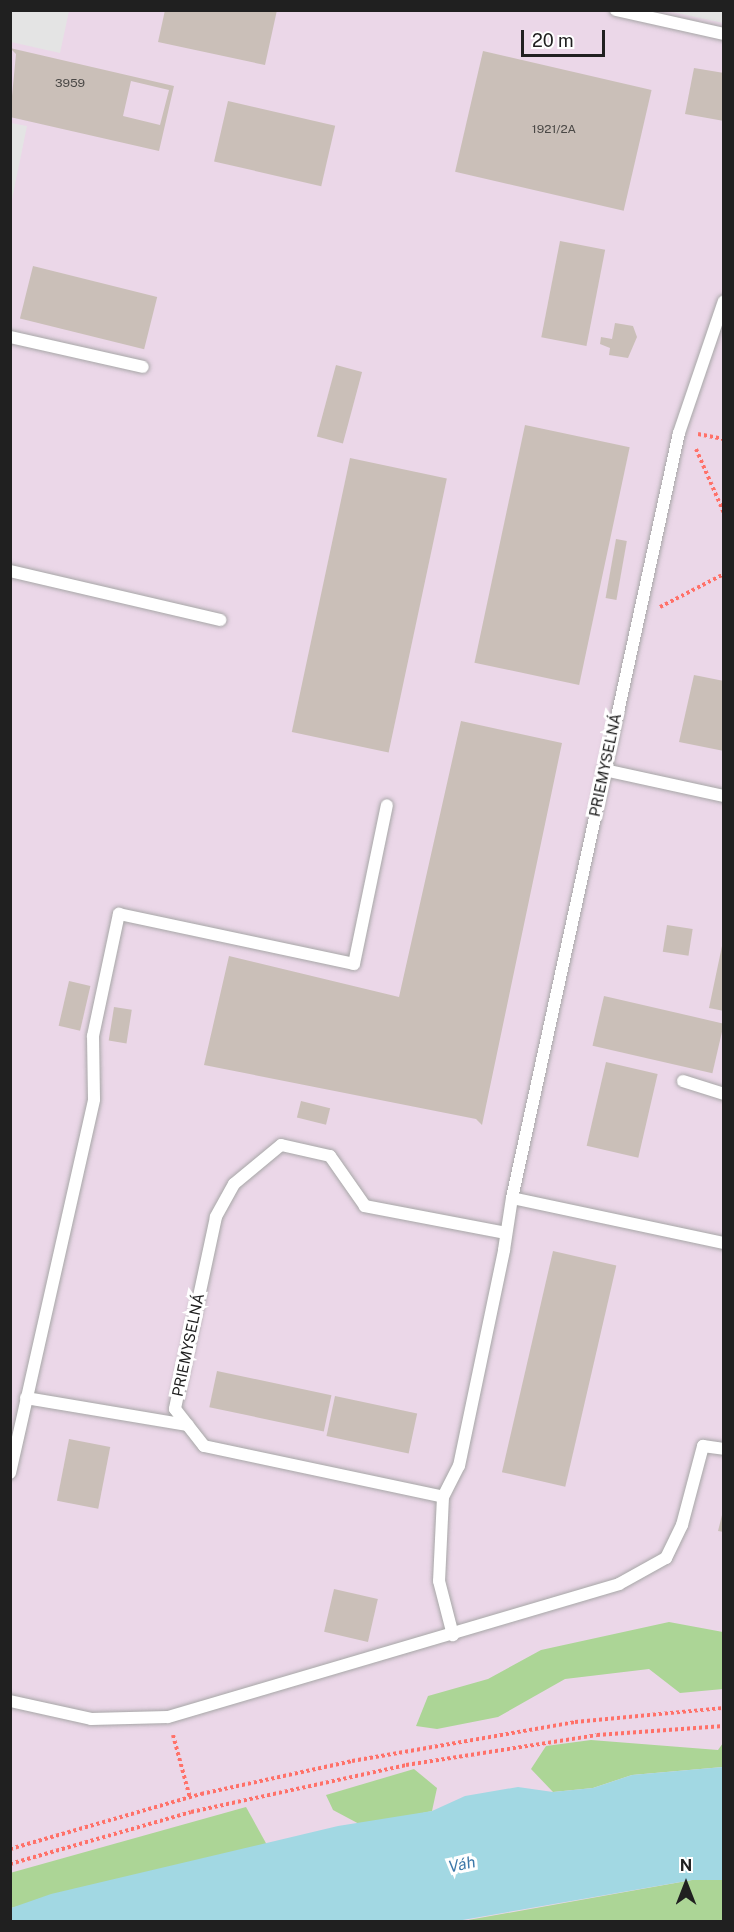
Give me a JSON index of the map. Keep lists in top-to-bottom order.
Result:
{
  "streets": {
    "lane": ["PRIEMYSELNÁ"]
  },
  "water": ["Váh"],
  "house_numbers": ["3959", "1921/2A"],
  "scale_bar": "20 m",
  "north": "top"
}
